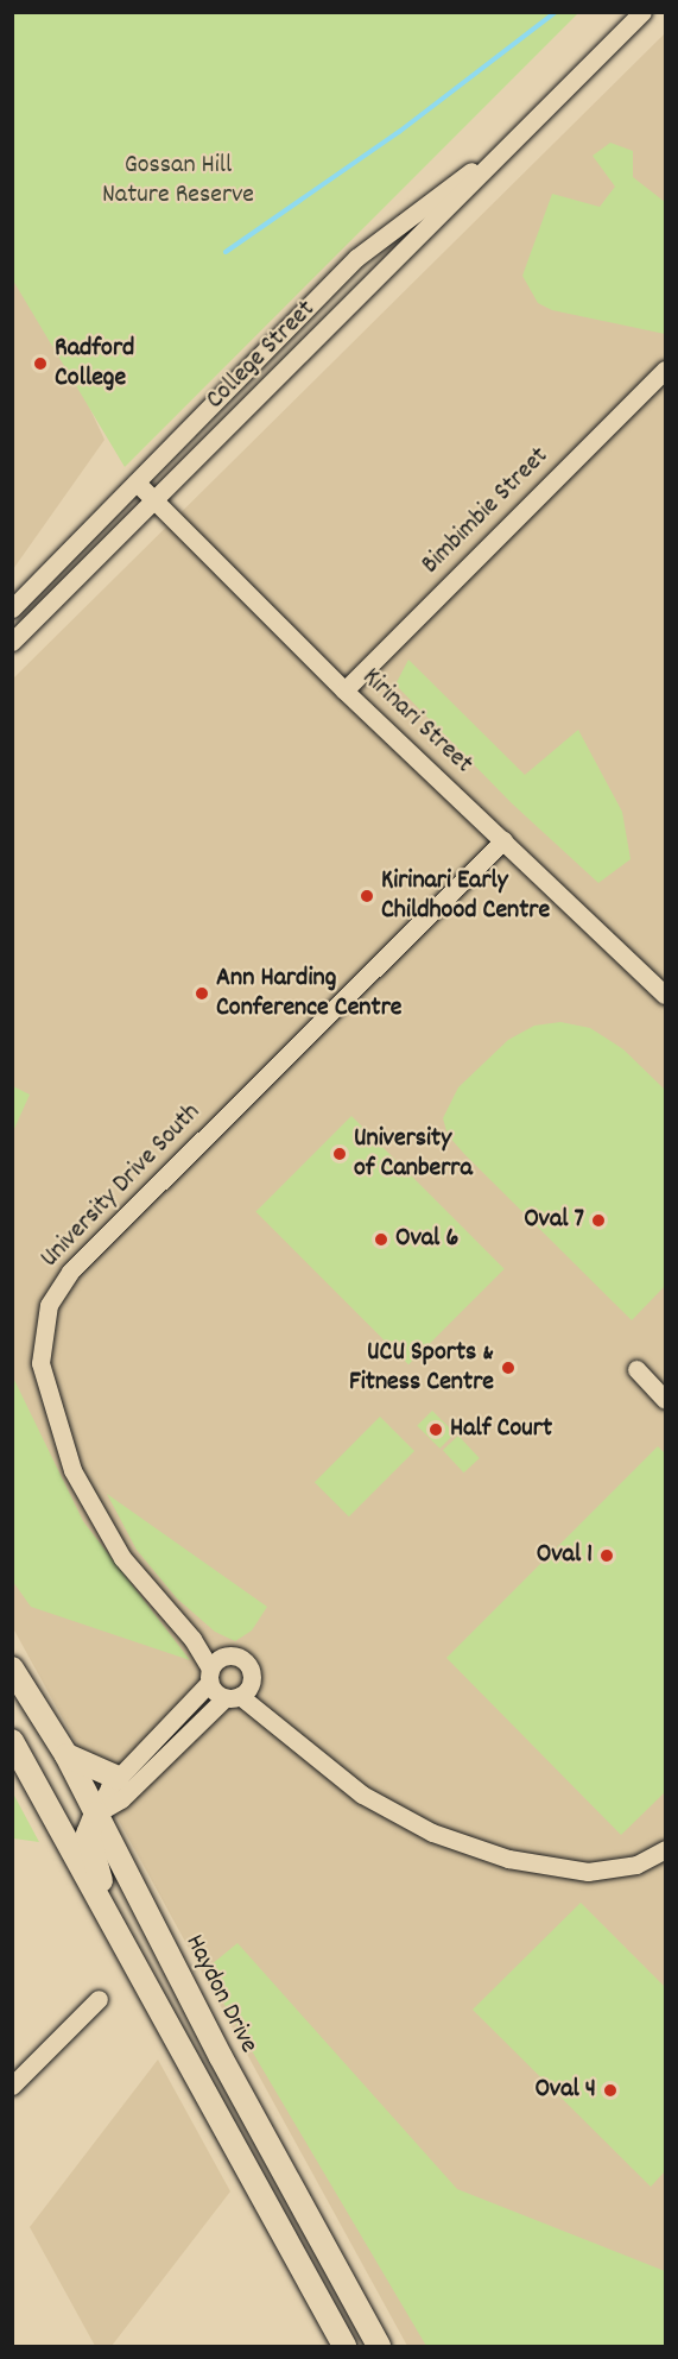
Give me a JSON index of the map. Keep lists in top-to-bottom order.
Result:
{
  "streets": {
    "main road": ["Haydon Drive"],
    "street": [
      "College Street",
      "Bimbimbie Street",
      "Kirinari Street",
      "University Drive South"
    ]
  },
  "crossings": [
    ["College Street", "Kirinari Street"],
    ["Bimbimbie Street", "Kirinari Street"],
    ["Kirinari Street", "University Drive South"]
  ],
  "parks": ["Gossan Hill Nature Reserve"],
  "places": [
    "Radford College",
    "Kirinari Early Childhood Centre",
    "Ann Harding Conference Centre",
    "University of Canberra",
    "Oval 7",
    "Oval 6",
    "UCU Sports & Fitness Centre",
    "Half Court",
    "Oval 1",
    "Oval 4"
  ]
}
